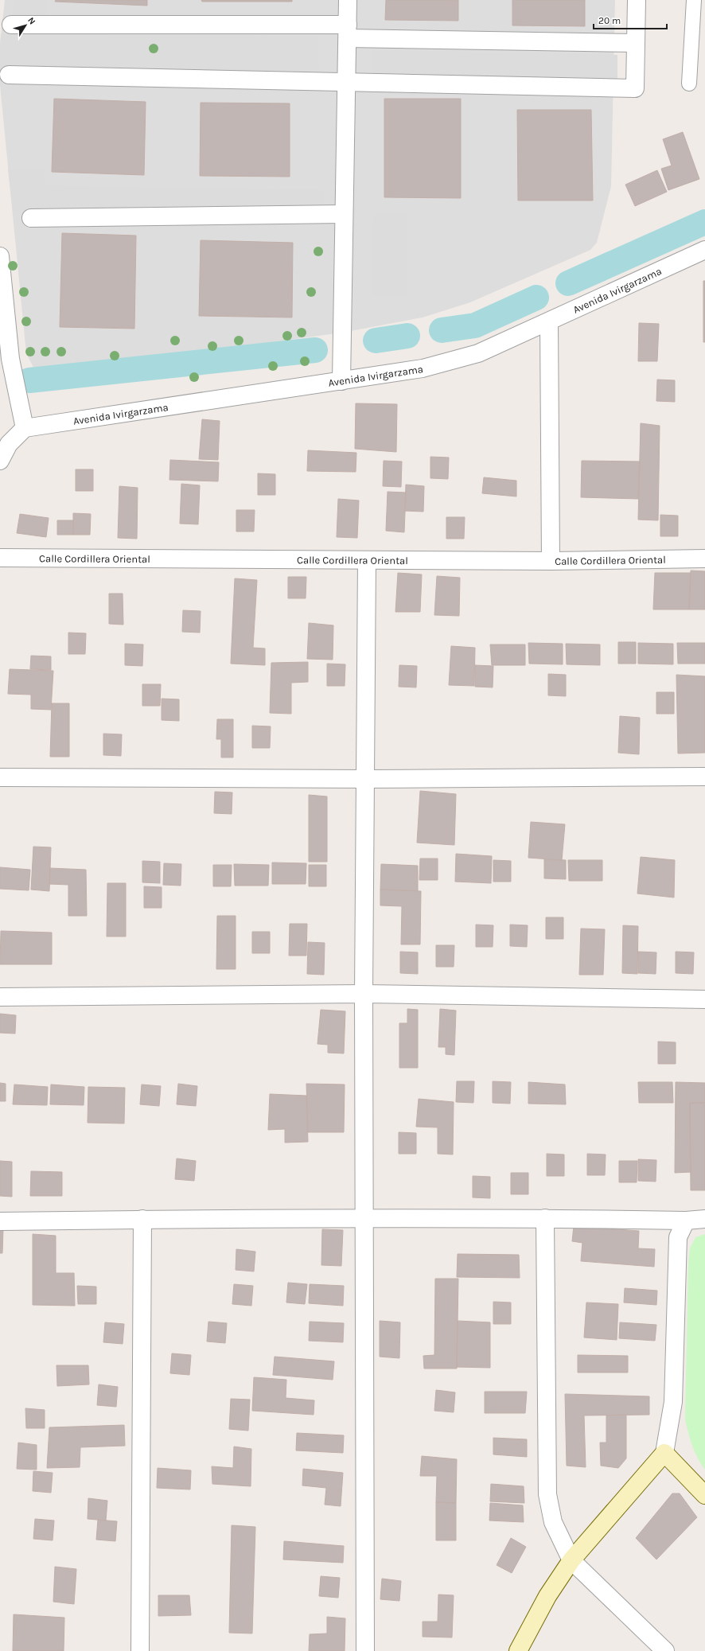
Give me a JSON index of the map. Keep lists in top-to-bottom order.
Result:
{
  "streets": {
    "street": ["Avenida Ivirgarzama", "Calle Cordillera Oriental"]
  },
  "scale_bar": "20 m",
  "north": "top right"
}
